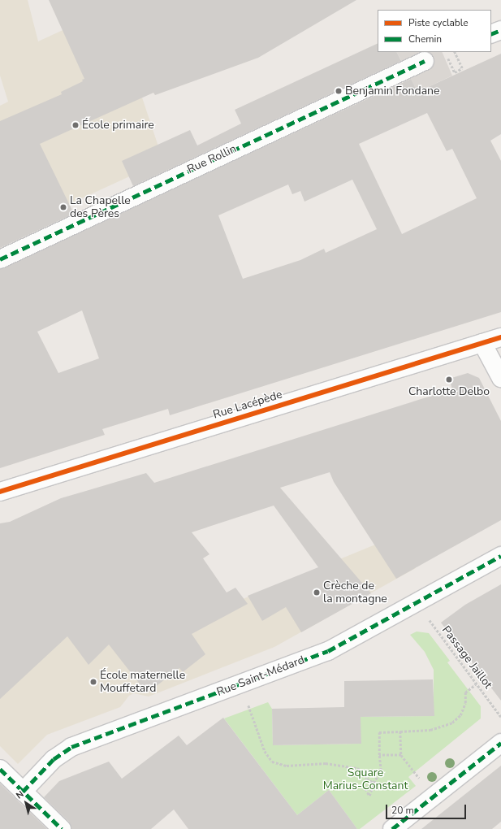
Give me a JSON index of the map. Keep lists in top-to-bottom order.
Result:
{
  "streets": {
    "street": ["Rue Rollin", "Rue Lacépède", "Rue Saint-Médard"],
    "path": ["Passage Jaillot"]
  },
  "parks": ["Square Marius-Constant"],
  "places": [
    "Benjamin Fondane",
    "École primaire",
    "La Chapelle des Pères",
    "Charlotte Delbo",
    "Crèche de la montagne",
    "École maternelle Mouffetard"
  ],
  "legend": ["Piste cyclable", "Chemin"],
  "scale_bar": "20 m",
  "north": "top left"
}
